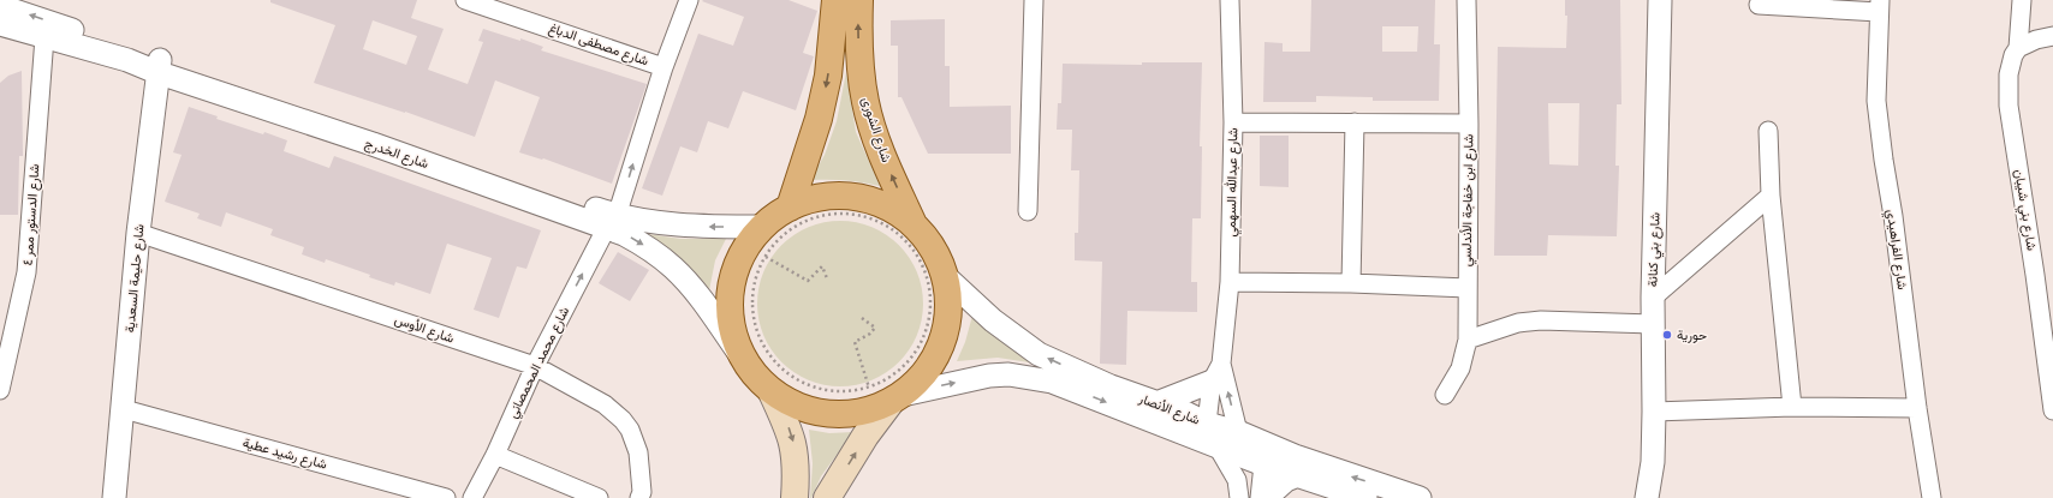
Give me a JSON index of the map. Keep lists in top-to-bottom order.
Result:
{
  "streets": {
    "main road": ["شارع الشورى"],
    "street": [
      "شارع مصطفى الدباغ",
      "شارع الخدرج",
      "شارع عبدالله السهمي",
      "شارع ابن خفاجة الأندلسي",
      "شارع بني شيبان",
      "شارع الدستور ممر ٤",
      "شارع بني كنانة",
      "شارع الفراهيدي",
      "شارع حليمة السعدية",
      "شارع الأوس",
      "شارع محمد المحمصاني",
      "شارع الأنصار",
      "شارع رشيد عطية"
    ]
  },
  "crossings": [
    ["شارع مصطفى الدباغ", "شارع محمد المحمصاني"],
    ["شارع الخدرج", "شارع الدستور ممر ٤"],
    ["شارع الخدرج", "شارع حليمة السعدية"],
    ["شارع الخدرج", "شارع محمد المحمصاني"],
    ["شارع عبدالله السهمي", "شارع الأنصار"],
    ["شارع حليمة السعدية", "شارع الأوس"],
    ["شارع حليمة السعدية", "شارع رشيد عطية"],
    ["شارع الأوس", "شارع محمد المحمصاني"]
  ],
  "one_way": ["شارع الشورى", "شارع محمد المحمصاني"],
  "places": ["حورية"]
}
